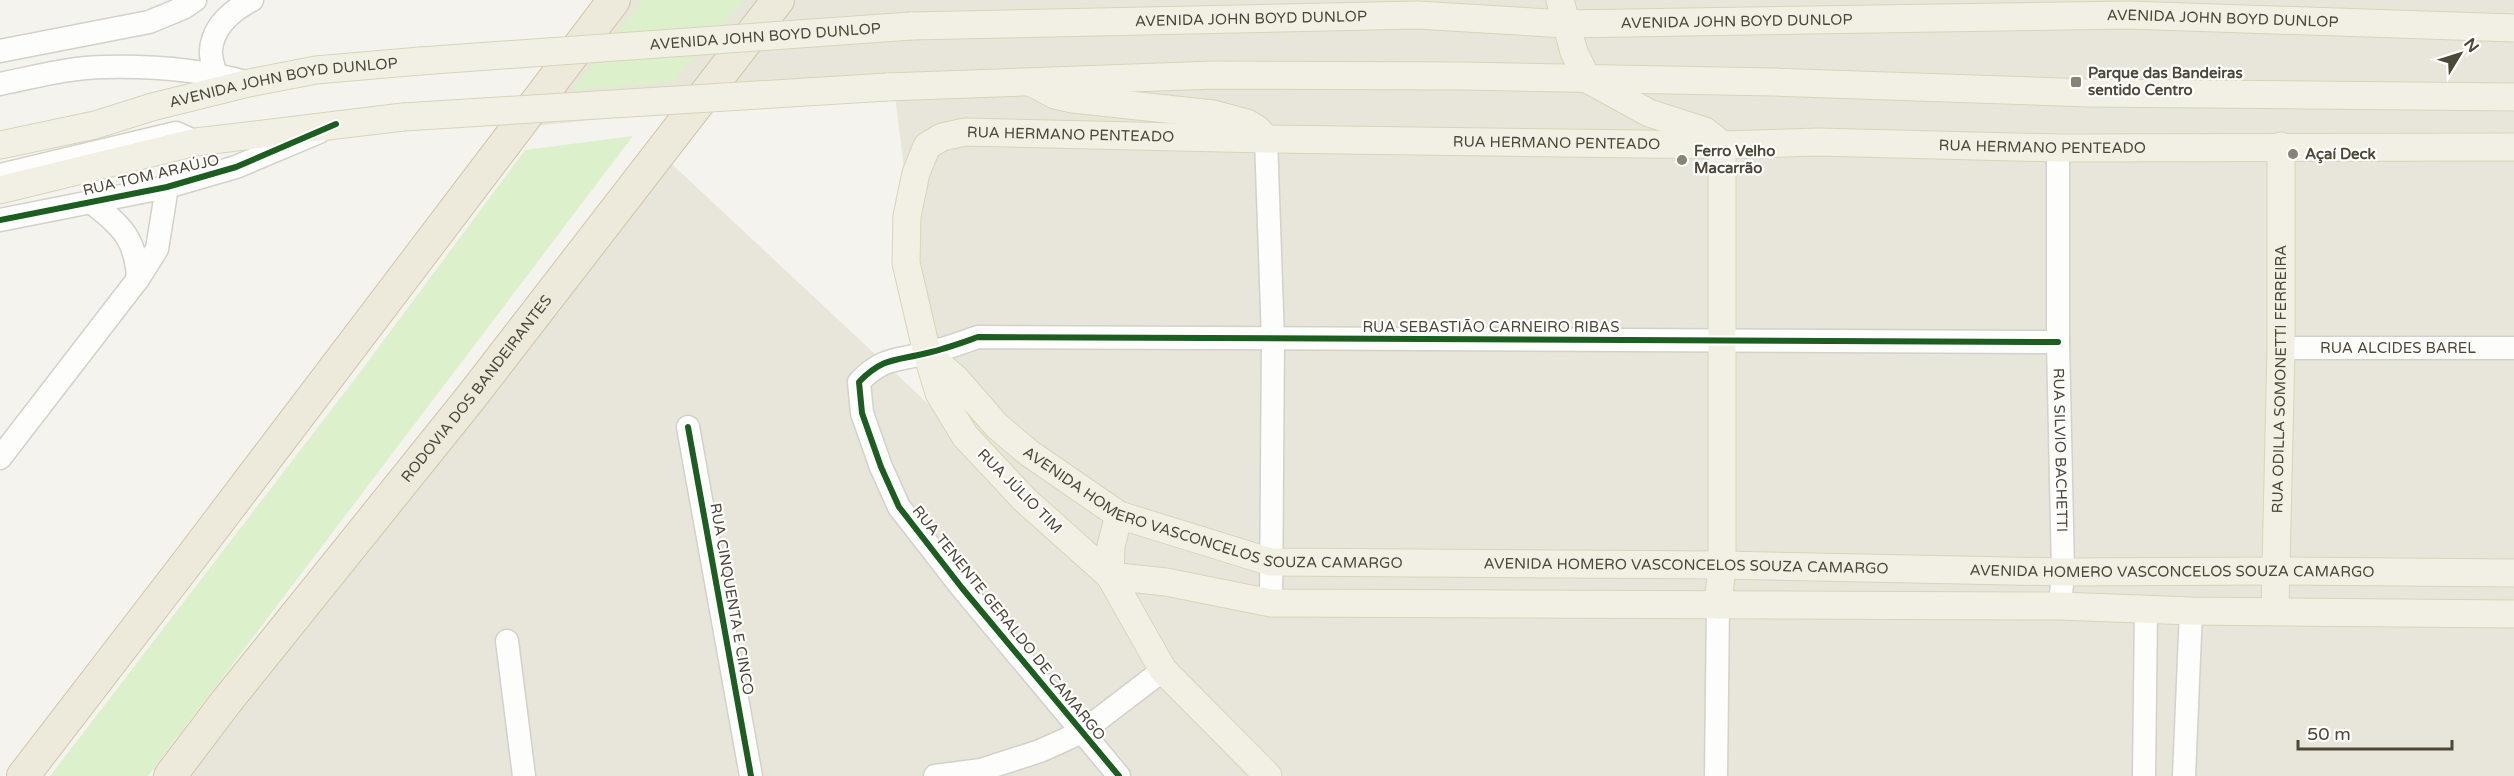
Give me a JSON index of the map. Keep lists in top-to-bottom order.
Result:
{
  "streets": {
    "highway": ["RODOVIA DOS BANDEIRANTES"],
    "main road": [
      "AVENIDA JOHN BOYD DUNLOP",
      "RUA HERMANO PENTEADO",
      "RUA ODILLA SOMONETTI FERREIRA",
      "RUA JÚLIO TIM",
      "AVENIDA HOMERO VASCONCELOS SOUZA CAMARGO"
    ],
    "street": [
      "RUA TOM ARAÚJO",
      "RUA SEBASTIÃO CARNEIRO RIBAS",
      "RUA ALCIDES BAREL",
      "RUA SILVIO BACHETTI",
      "RUA CINQUENTA E CINCO",
      "RUA TENENTE GERALDO DE CAMARGO"
    ]
  },
  "crossings": [
    ["RUA HERMANO PENTEADO", "RUA ODILLA SOMONETTI FERREIRA"],
    ["RUA HERMANO PENTEADO", "RUA SILVIO BACHETTI"],
    ["RUA HERMANO PENTEADO", "RUA JÚLIO TIM"],
    ["RUA SEBASTIÃO CARNEIRO RIBAS", "RUA SILVIO BACHETTI"],
    ["RUA SEBASTIÃO CARNEIRO RIBAS", "RUA JÚLIO TIM"],
    ["RUA SEBASTIÃO CARNEIRO RIBAS", "AVENIDA HOMERO VASCONCELOS SOUZA CAMARGO"],
    ["RUA SEBASTIÃO CARNEIRO RIBAS", "RUA TENENTE GERALDO DE CAMARGO"],
    ["RUA ALCIDES BAREL", "RUA ODILLA SOMONETTI FERREIRA"],
    ["RUA ODILLA SOMONETTI FERREIRA", "AVENIDA HOMERO VASCONCELOS SOUZA CAMARGO"],
    ["RUA SILVIO BACHETTI", "AVENIDA HOMERO VASCONCELOS SOUZA CAMARGO"],
    ["RUA JÚLIO TIM", "AVENIDA HOMERO VASCONCELOS SOUZA CAMARGO"],
    ["RUA JÚLIO TIM", "RUA TENENTE GERALDO DE CAMARGO"],
    ["AVENIDA HOMERO VASCONCELOS SOUZA CAMARGO", "RUA TENENTE GERALDO DE CAMARGO"]
  ],
  "places": {
    "transit": ["Parque das Bandeiras sentido Centro"],
    "other": ["Açaí Deck", "Ferro Velho Macarrão"]
  },
  "scale_bar": "50 m",
  "north": "top right"
}
